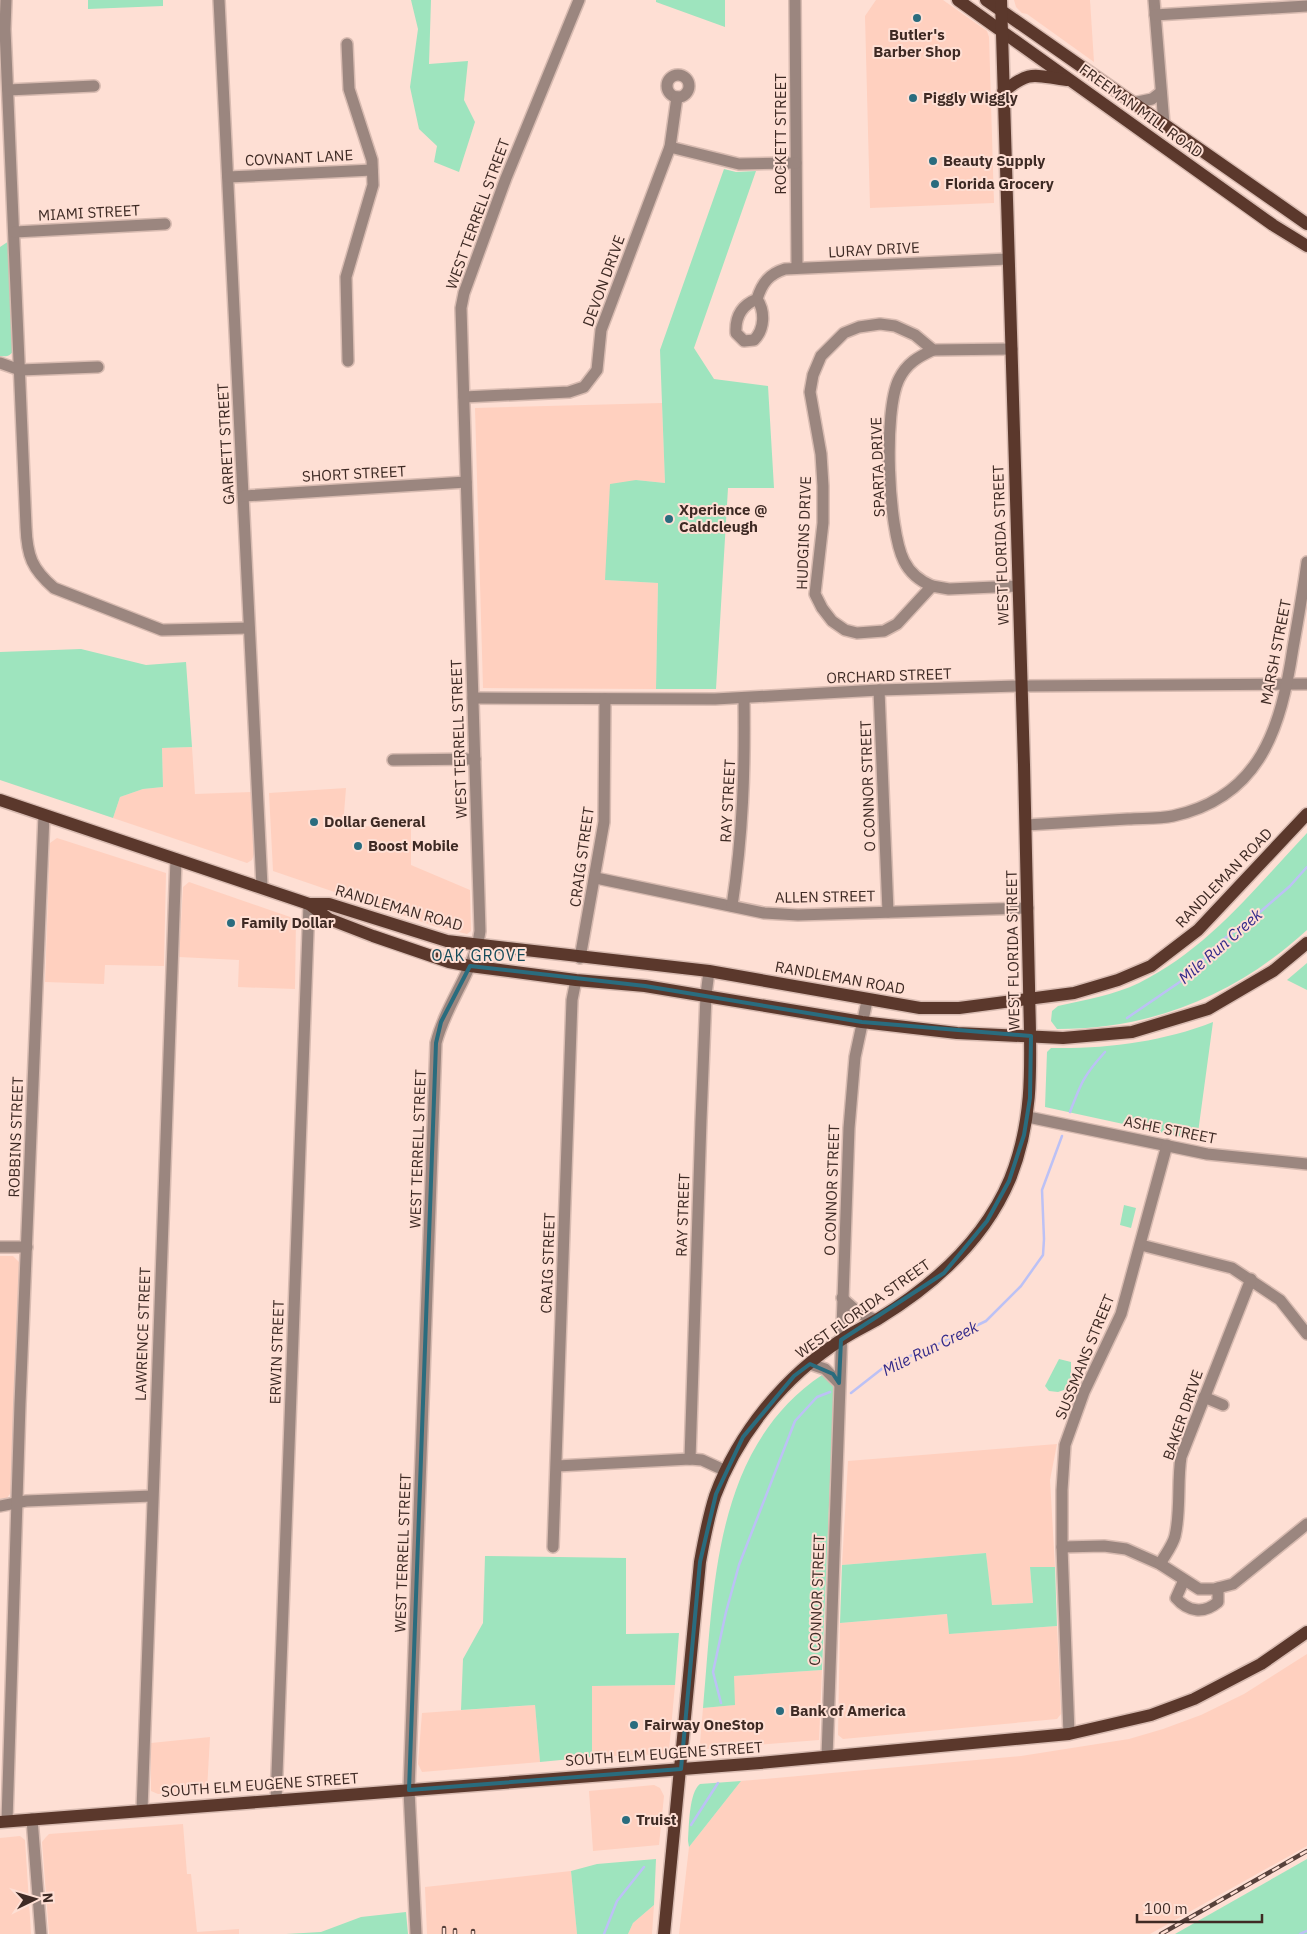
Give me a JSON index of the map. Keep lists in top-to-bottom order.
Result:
{
  "streets": {
    "main road": [
      "FREEMAN MILL ROAD",
      "WEST FLORIDA STREET",
      "RANDLEMAN ROAD",
      "SOUTH ELM EUGENE STREET"
    ],
    "street": [
      "ROCKETT STREET",
      "COVNANT LANE",
      "MIAMI STREET",
      "WEST TERRELL STREET",
      "LURAY DRIVE",
      "DEVON DRIVE",
      "GARRETT STREET",
      "SPARTA DRIVE",
      "SHORT STREET",
      "HUDGINS DRIVE",
      "MARSH STREET",
      "ORCHARD STREET",
      "O CONNOR STREET",
      "RAY STREET",
      "CRAIG STREET",
      "ALLEN STREET",
      "ASHE STREET",
      "ROBBINS STREET",
      "LAWRENCE STREET",
      "ERWIN STREET",
      "SUSSMANS STREET",
      "BAKER DRIVE"
    ]
  },
  "crossings": [
    ["FREEMAN MILL ROAD", "WEST FLORIDA STREET"],
    ["ROCKETT STREET", "LURAY DRIVE"],
    ["COVNANT LANE", "GARRETT STREET"],
    ["WEST TERRELL STREET", "DEVON DRIVE"],
    ["WEST TERRELL STREET", "SHORT STREET"],
    ["WEST TERRELL STREET", "ORCHARD STREET"],
    ["WEST TERRELL STREET", "RANDLEMAN ROAD"],
    ["WEST TERRELL STREET", "SOUTH ELM EUGENE STREET"],
    ["LURAY DRIVE", "WEST FLORIDA STREET"],
    ["GARRETT STREET", "SHORT STREET"],
    ["GARRETT STREET", "RANDLEMAN ROAD"],
    ["SPARTA DRIVE", "HUDGINS DRIVE"],
    ["WEST FLORIDA STREET", "MARSH STREET"],
    ["WEST FLORIDA STREET", "ORCHARD STREET"],
    ["WEST FLORIDA STREET", "O CONNOR STREET"],
    ["WEST FLORIDA STREET", "RANDLEMAN ROAD"],
    ["WEST FLORIDA STREET", "ALLEN STREET"],
    ["WEST FLORIDA STREET", "ASHE STREET"],
    ["WEST FLORIDA STREET", "SOUTH ELM EUGENE STREET"],
    ["MARSH STREET", "ORCHARD STREET"],
    ["ORCHARD STREET", "O CONNOR STREET"],
    ["ORCHARD STREET", "RAY STREET"],
    ["ORCHARD STREET", "CRAIG STREET"],
    ["O CONNOR STREET", "RANDLEMAN ROAD"],
    ["O CONNOR STREET", "ALLEN STREET"],
    ["O CONNOR STREET", "SOUTH ELM EUGENE STREET"],
    ["RAY STREET", "RANDLEMAN ROAD"],
    ["RAY STREET", "ALLEN STREET"],
    ["CRAIG STREET", "RANDLEMAN ROAD"],
    ["CRAIG STREET", "ALLEN STREET"],
    ["RANDLEMAN ROAD", "ROBBINS STREET"],
    ["RANDLEMAN ROAD", "LAWRENCE STREET"],
    ["RANDLEMAN ROAD", "ERWIN STREET"],
    ["ASHE STREET", "SUSSMANS STREET"],
    ["ROBBINS STREET", "SOUTH ELM EUGENE STREET"],
    ["LAWRENCE STREET", "SOUTH ELM EUGENE STREET"],
    ["ERWIN STREET", "SOUTH ELM EUGENE STREET"],
    ["SUSSMANS STREET", "SOUTH ELM EUGENE STREET"]
  ],
  "districts": ["OAK GROVE"],
  "water": ["Mile Run Creek"],
  "places": [
    "Butler's Barber Shop",
    "Piggly Wiggly",
    "Beauty Supply",
    "Florida Grocery",
    "Xperience @ Caldcleugh",
    "Dollar General",
    "Boost Mobile",
    "Family Dollar",
    "Bank of America",
    "Fairway OneStop",
    "Truist"
  ],
  "scale_bar": "100 m",
  "north": "right"
}
